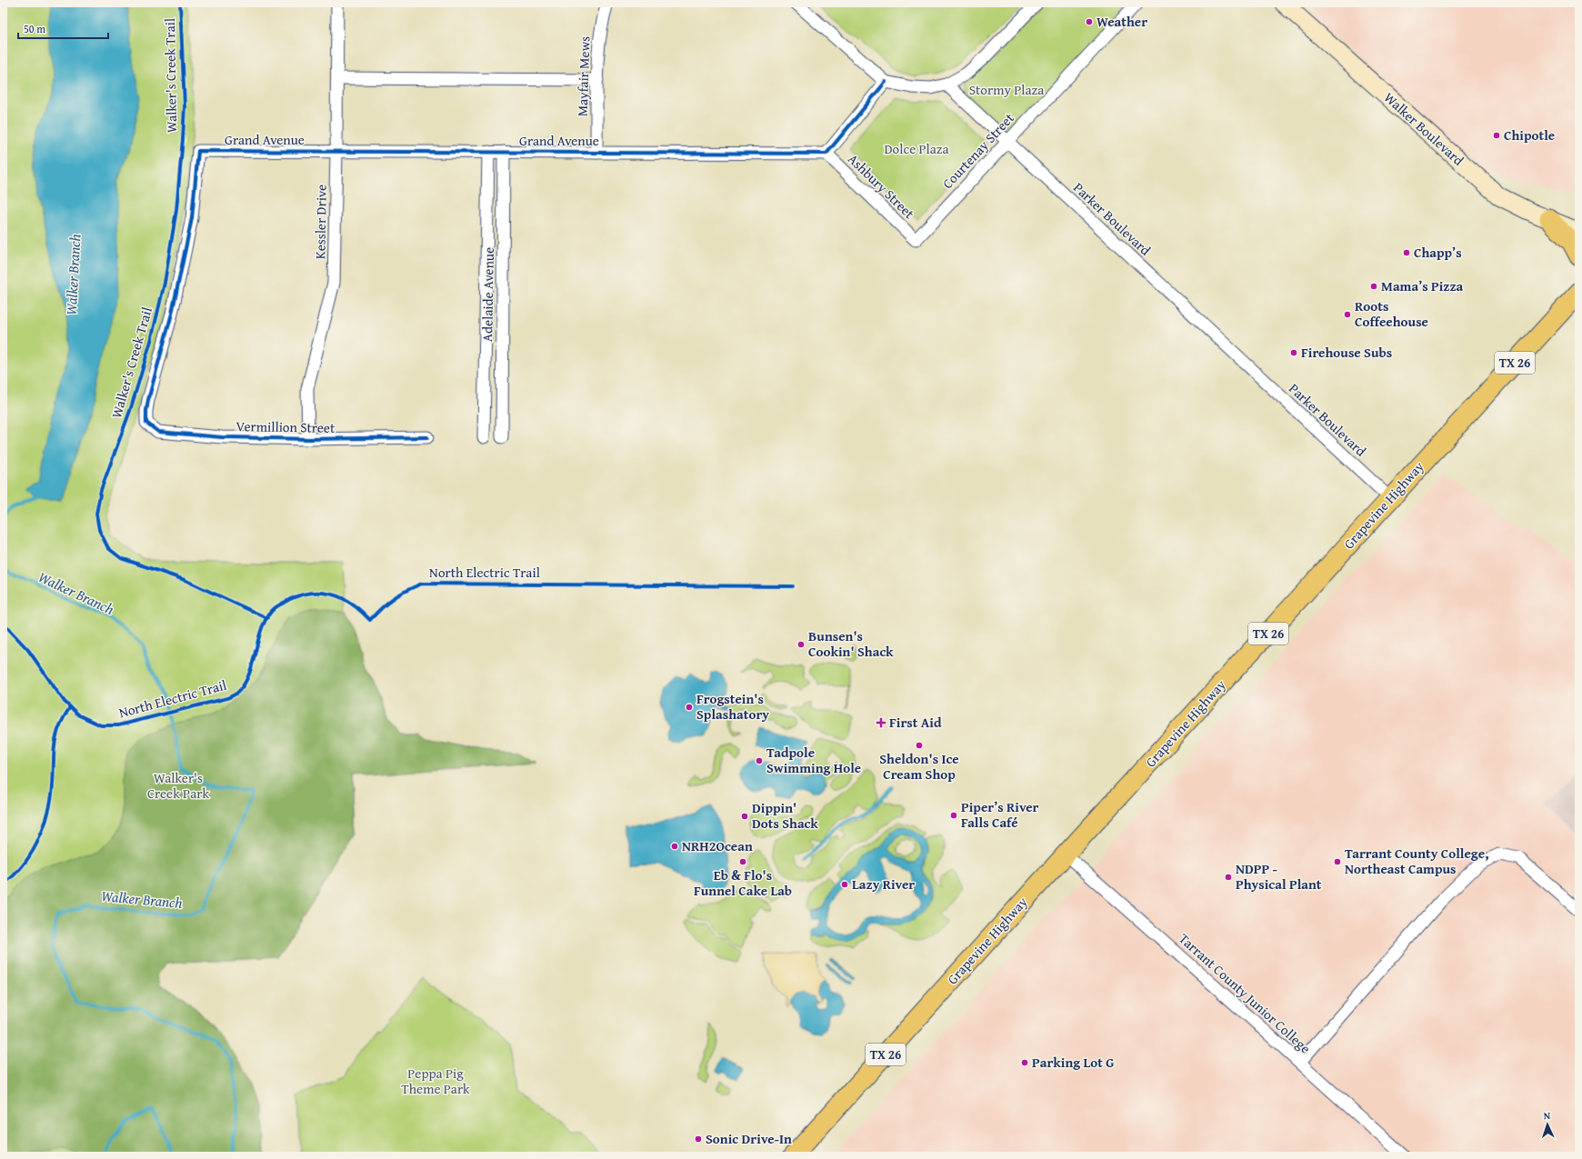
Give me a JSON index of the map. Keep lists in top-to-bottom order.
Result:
{
  "streets": {
    "main road": ["TX 26", "Grapevine Highway"],
    "street": [
      "Mayfair Mews",
      "Walker Boulevard",
      "Grand Avenue",
      "Courtenay Street",
      "Ashbury Street",
      "Parker Boulevard",
      "Kessler Drive",
      "Adelaide Avenue",
      "Vermillion Street",
      "Tarrant County Junior College"
    ],
    "cycle path": ["Walker's Creek Trail", "North Electric Trail"]
  },
  "crossings": [
    ["Mayfair Mews", "Grand Avenue"],
    ["Grand Avenue", "Ashbury Street"],
    ["Grand Avenue", "Kessler Drive"],
    ["Grand Avenue", "Adelaide Avenue"],
    ["Grand Avenue", "Vermillion Street"],
    ["Courtenay Street", "Ashbury Street"],
    ["Courtenay Street", "Parker Boulevard"],
    ["Parker Boulevard", "Grapevine Highway"],
    ["Kessler Drive", "Vermillion Street"],
    ["Grapevine Highway", "Tarrant County Junior College"]
  ],
  "water": ["Walker Branch"],
  "parks": [
    "Stormy Plaza",
    "Dolce Plaza",
    "Walker's Creek Park",
    "Peppa Pig Theme Park"
  ],
  "places": {
    "other": [
      "Weather",
      "Chipotle",
      "Chapp’s",
      "Mama’s Pizza",
      "Roots Coffeehouse",
      "Firehouse Subs",
      "Bunsen's Cookin' Shack",
      "Frogstein's Splashatory",
      "Sheldon's Ice Cream Shop",
      "Tadpole Swimming Hole",
      "Piper’s River Falls Café",
      "Dippin' Dots Shack",
      "NRH2Ocean",
      "Eb & Flo's Funnel Cake Lab",
      "Tarrant County College, Northeast Campus",
      "NDPP - Physical Plant",
      "Lazy River",
      "Parking Lot G",
      "Sonic Drive-In"
    ],
    "health": ["First Aid"]
  },
  "scale_bar": "50 m",
  "north": "top"
}
